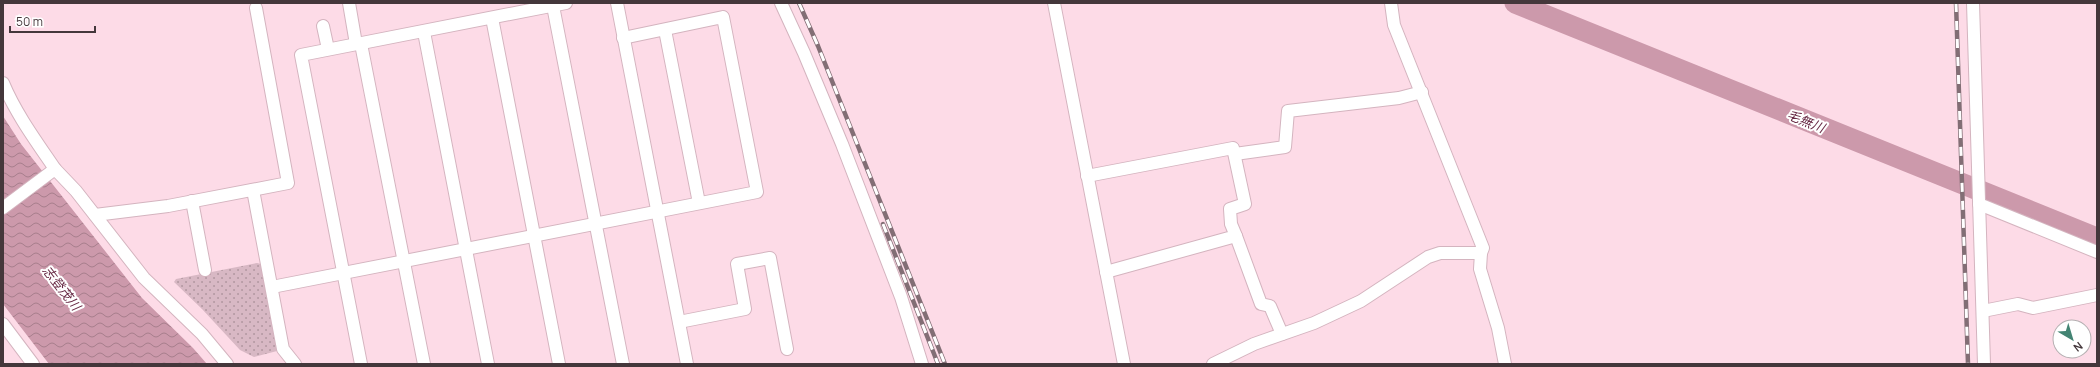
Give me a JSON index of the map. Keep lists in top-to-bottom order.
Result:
{
  "water": ["毛無川", "志登茂川"],
  "scale_bar": "50 m",
  "north": "bottom right"
}
